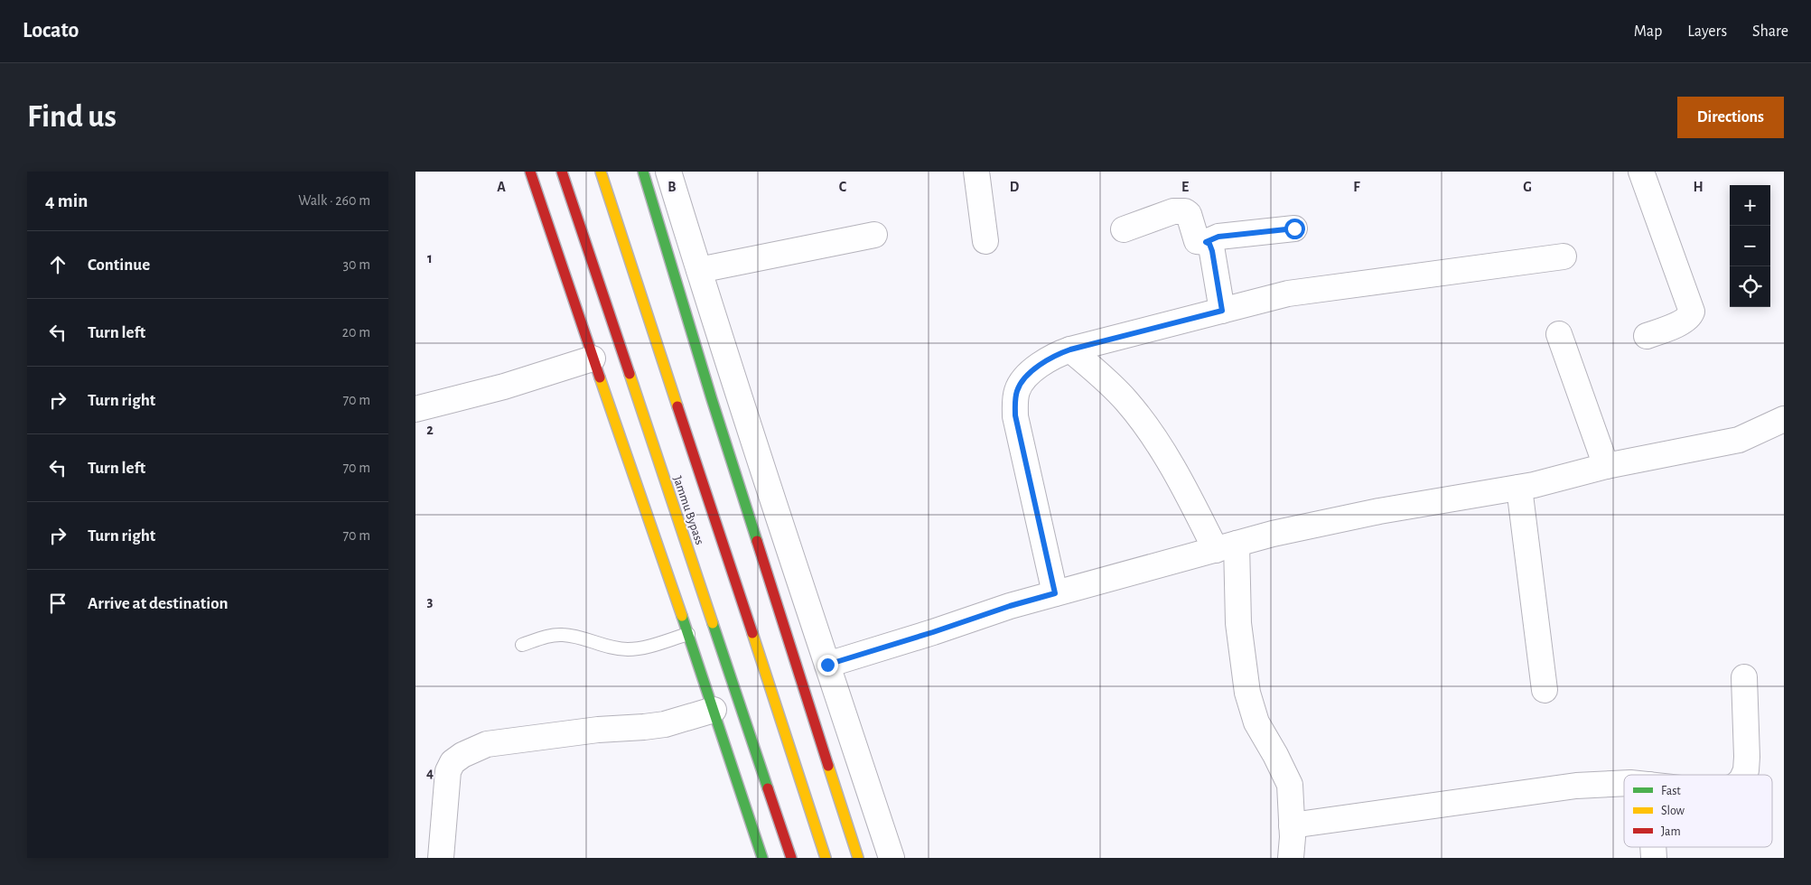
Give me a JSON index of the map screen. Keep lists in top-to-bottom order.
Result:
{
  "streets": {
    "main road": ["Jammu Bypass"]
  },
  "legend": ["Fast", "Slow", "Jam"],
  "page": {
    "header": "Locato",
    "nav": ["Map", "Layers", "Share"],
    "buttons": "Directions",
    "title": "Find us",
    "heading": ["4 min", "Walk · 260 m"],
    "map_buttons": ["+", "−"],
    "list": [
      ["Continue", "30 m"],
      ["Turn left", "20 m"],
      ["Turn right", "70 m"],
      ["Turn left", "70 m"],
      ["Turn right", "70 m"],
      "Arrive at destination"
    ]
  },
  "grid": {
    "columns": [
      "A",
      "B",
      "C",
      "D",
      "E",
      "F",
      "G",
      "H"
    ],
    "rows": [
      "1",
      "2",
      "3",
      "4"
    ]
  }
}
